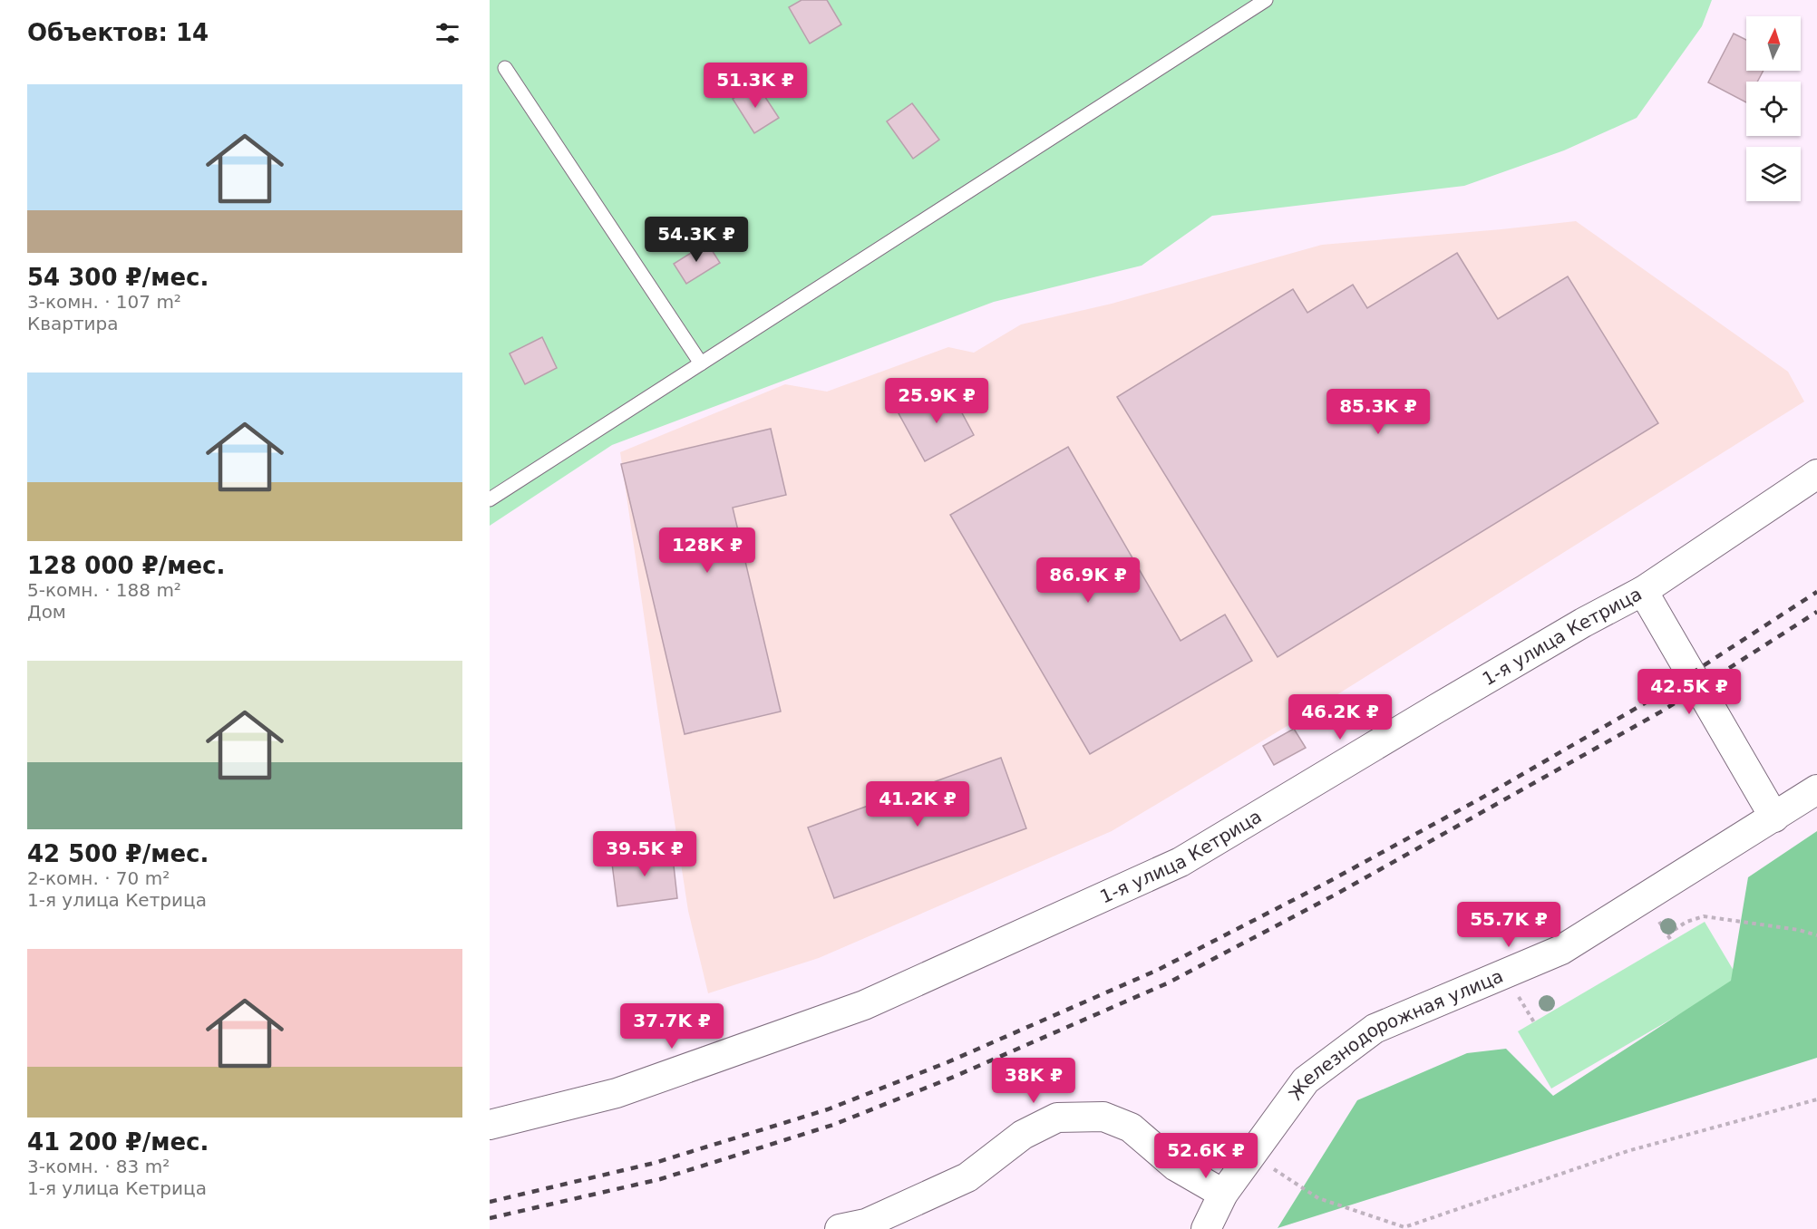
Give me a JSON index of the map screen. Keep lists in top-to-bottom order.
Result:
{
  "streets": {
    "street": ["1-я улица Кетрица", "Железнодорожная улица"]
  },
  "north": "top",
  "page": {
    "heading": "Объектов: 14",
    "price": [
      "51.3K ₽",
      "54.3K ₽",
      "25.9K ₽",
      "85.3K ₽",
      "128K ₽",
      "86.9K ₽",
      "42.5K ₽",
      "46.2K ₽",
      "41.2K ₽",
      "39.5K ₽",
      "55.7K ₽",
      "37.7K ₽",
      "38K ₽",
      "52.6K ₽"
    ],
    "list": [
      {
        "name": "54 300 ₽/мес.",
        "note": "3-комн. · 107 m² · Квартира"
      },
      {
        "name": "128 000 ₽/мес.",
        "note": "5-комн. · 188 m² · Дом"
      },
      {
        "name": "42 500 ₽/мес.",
        "note": "2-комн. · 70 m² · 1-я улица Кетрица"
      },
      {
        "name": "41 200 ₽/мес.",
        "note": "3-комн. · 83 m² · 1-я улица Кетрица"
      }
    ]
  }
}
